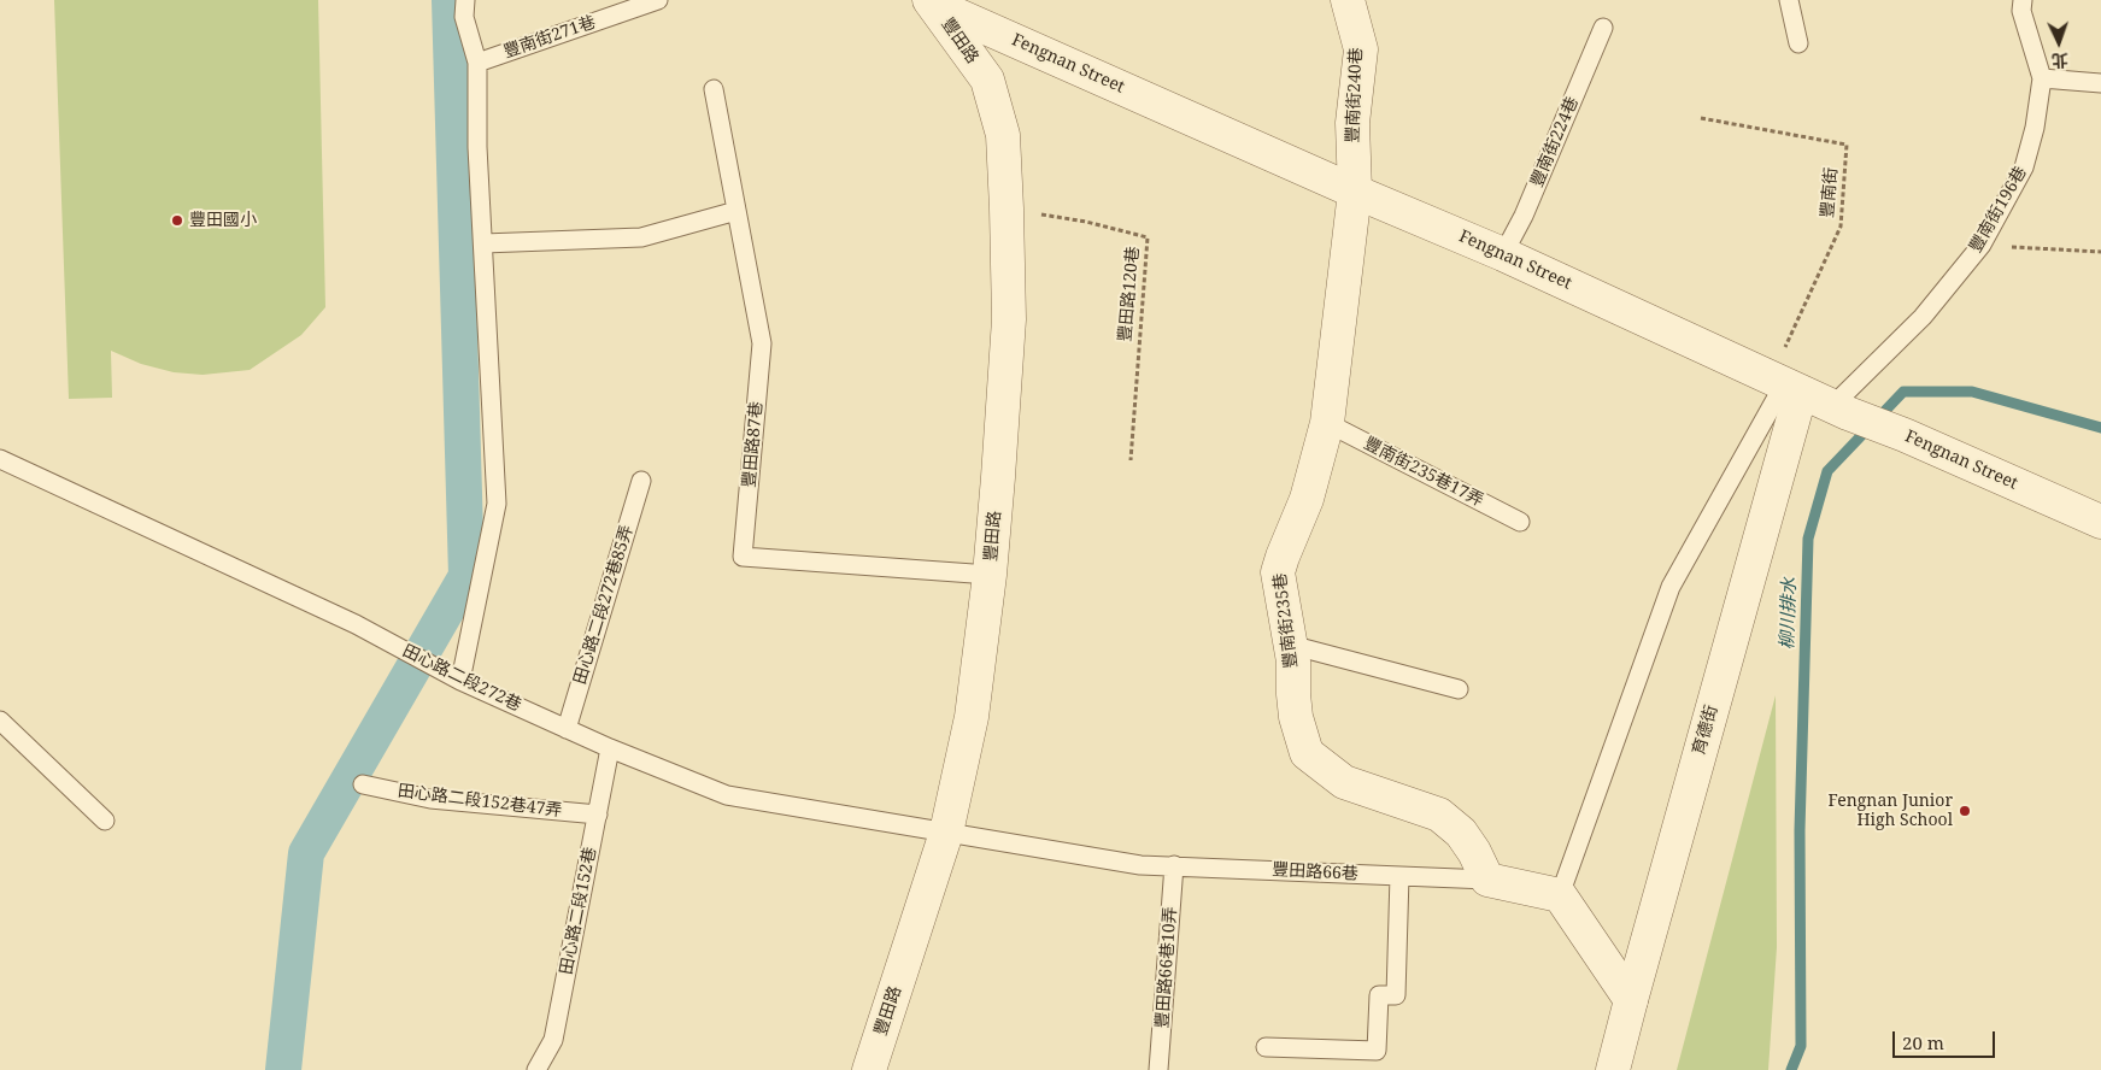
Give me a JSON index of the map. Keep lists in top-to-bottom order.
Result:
{
  "streets": {
    "street": [
      "豐田路",
      "Fengnan Street",
      "豐南街240巷",
      "豐南街235巷",
      "育德街",
      "豐田路66巷"
    ],
    "lane": [
      "豐南街271巷",
      "豐南街224巷",
      "豐南街196巷",
      "豐田路87巷",
      "豐南街235巷17弄",
      "田心路二段272巷85弄",
      "田心路二段272巷",
      "田心路二段152巷47弄",
      "田心路二段152巷",
      "豐田路66巷10弄"
    ],
    "path": ["豐南街", "豐田路120巷"]
  },
  "crossings": [
    ["豐田路", "Fengnan Street"],
    ["豐田路", "豐田路120巷"],
    ["豐田路", "豐田路87巷"],
    ["豐田路", "田心路二段272巷"],
    ["豐田路", "豐田路66巷"],
    ["Fengnan Street", "豐南街240巷"],
    ["Fengnan Street", "豐南街224巷"],
    ["Fengnan Street", "豐南街"],
    ["Fengnan Street", "豐南街196巷"],
    ["Fengnan Street", "豐南街235巷"],
    ["Fengnan Street", "育德街"],
    ["豐南街240巷", "豐南街235巷"],
    ["豐南街", "育德街"],
    ["豐南街235巷17弄", "豐南街235巷"],
    ["田心路二段272巷85弄", "田心路二段272巷"],
    ["豐南街235巷", "豐田路66巷"],
    ["田心路二段272巷", "豐田路66巷"],
    ["田心路二段272巷", "田心路二段152巷"],
    ["田心路二段152巷47弄", "田心路二段152巷"],
    ["豐田路66巷", "豐田路66巷10弄"]
  ],
  "water": ["柳川排水"],
  "places": ["豐田國小", "Fengnan Junior High School"],
  "scale_bar": "20 m",
  "north": "bottom"
}
